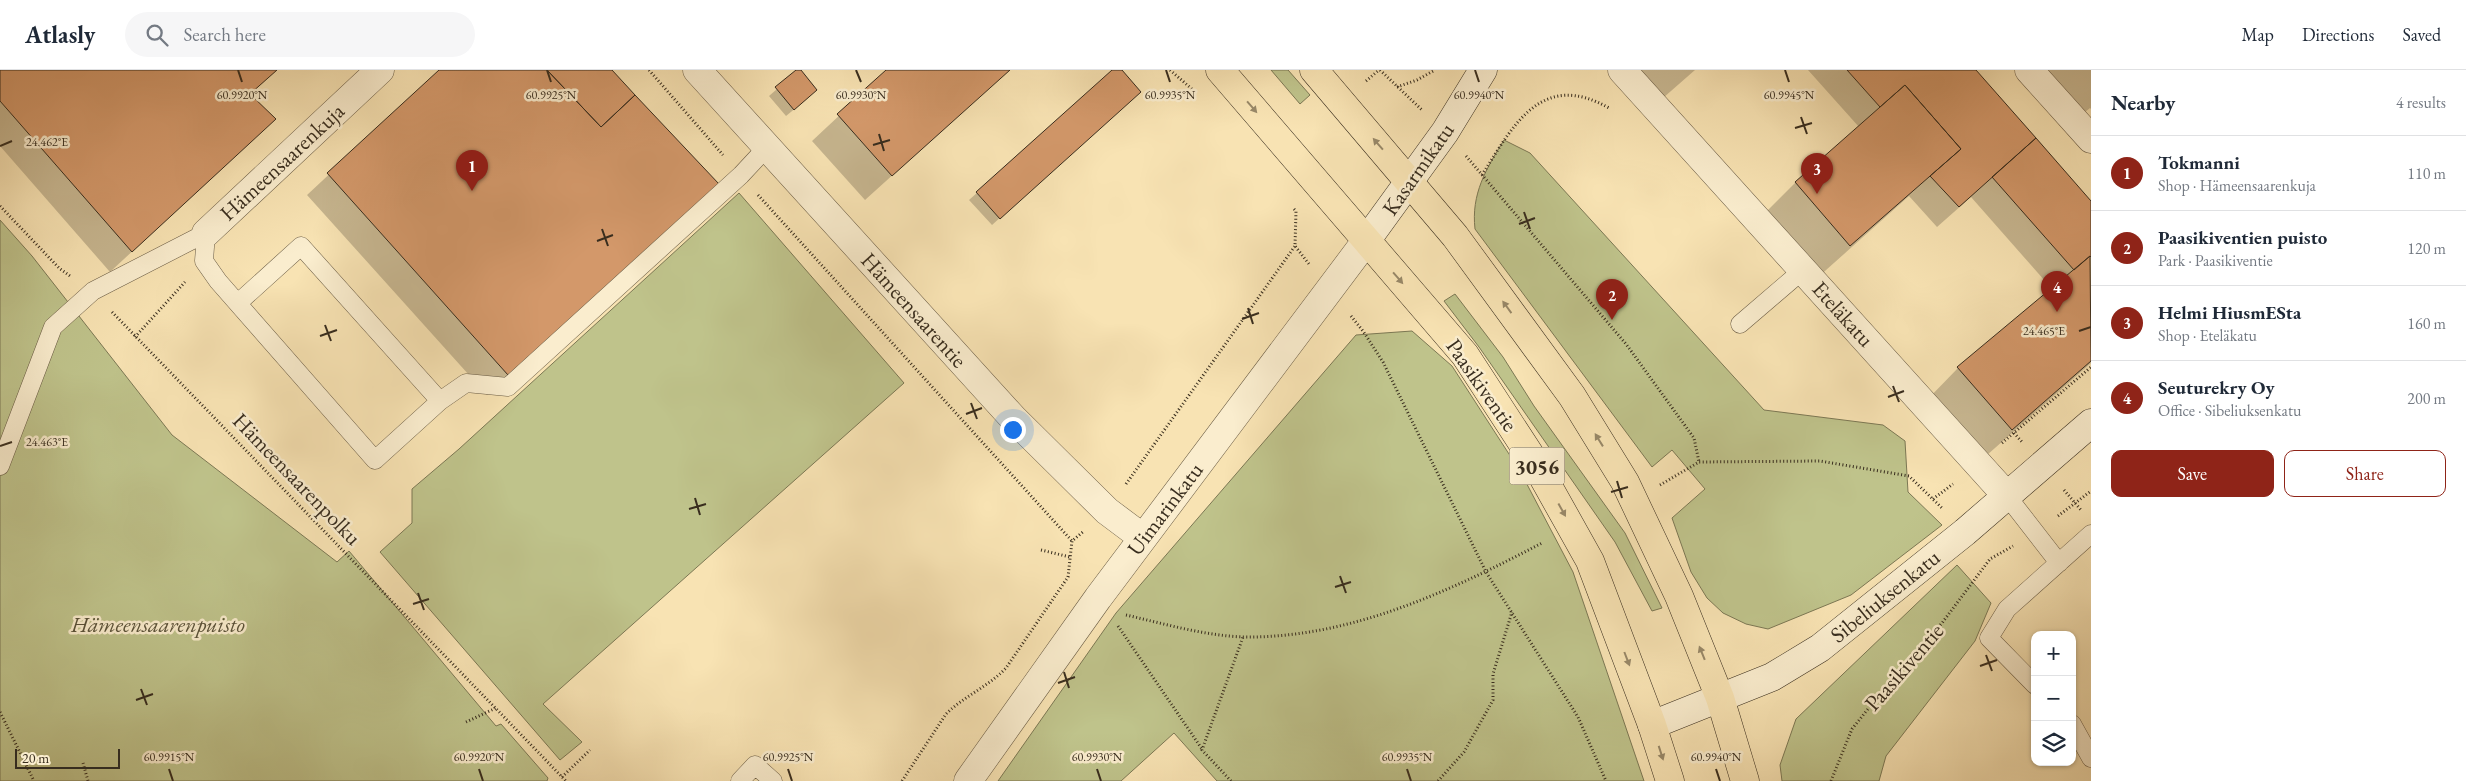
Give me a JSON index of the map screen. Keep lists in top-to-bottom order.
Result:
{
  "streets": {
    "main road": ["Paasikiventie", "3056"],
    "street": [
      "Hämeensaarenkuja",
      "Kasarmikatu",
      "Hämeensaarentie",
      "Eteläkatu",
      "Uimarinkatu",
      "Sibeliuksenkatu"
    ],
    "path": ["Hämeensaarenpolku"]
  },
  "crossings": [
    ["Kasarmikatu", "Paasikiventie"],
    ["Kasarmikatu", "3056"],
    ["Kasarmikatu", "Uimarinkatu"],
    ["Hämeensaarentie", "Uimarinkatu"],
    ["Eteläkatu", "Sibeliuksenkatu"],
    ["Paasikiventie", "Uimarinkatu"],
    ["Paasikiventie", "Sibeliuksenkatu"],
    ["3056", "Sibeliuksenkatu"]
  ],
  "parks": ["Hämeensaarenpuisto"],
  "scale_bar": "20 m",
  "page": {
    "header": "Atlasly",
    "search": "Search here",
    "nav": ["Map", "Directions", "Saved"],
    "heading": ["Nearby", "4 results"],
    "list": [
      {
        "mark": "1",
        "name": "Tokmanni",
        "note": "Shop · Hämeensaarenkuja",
        "value": "110 m"
      },
      {
        "mark": "2",
        "name": "Paasikiventien puisto",
        "note": "Park · Paasikiventie",
        "value": "120 m"
      },
      {
        "mark": "3",
        "name": "Helmi HiusmESta",
        "note": "Shop · Eteläkatu",
        "value": "160 m"
      },
      {
        "mark": "4",
        "name": "Seuturekry Oy",
        "note": "Office · Sibeliuksenkatu",
        "value": "200 m"
      }
    ],
    "pins": [
      "1",
      "3",
      "4",
      "2"
    ],
    "buttons": ["Save", "Share"],
    "map_buttons": ["+", "−"],
    "scale": "20 m"
  },
  "coordinates": [
    "60.9920°N",
    "60.9925°N",
    "60.9930°N",
    "60.9935°N",
    "60.9940°N",
    "60.9945°N",
    "24.462°E",
    "24.465°E",
    "24.463°E",
    "60.9915°N"
  ]
}
